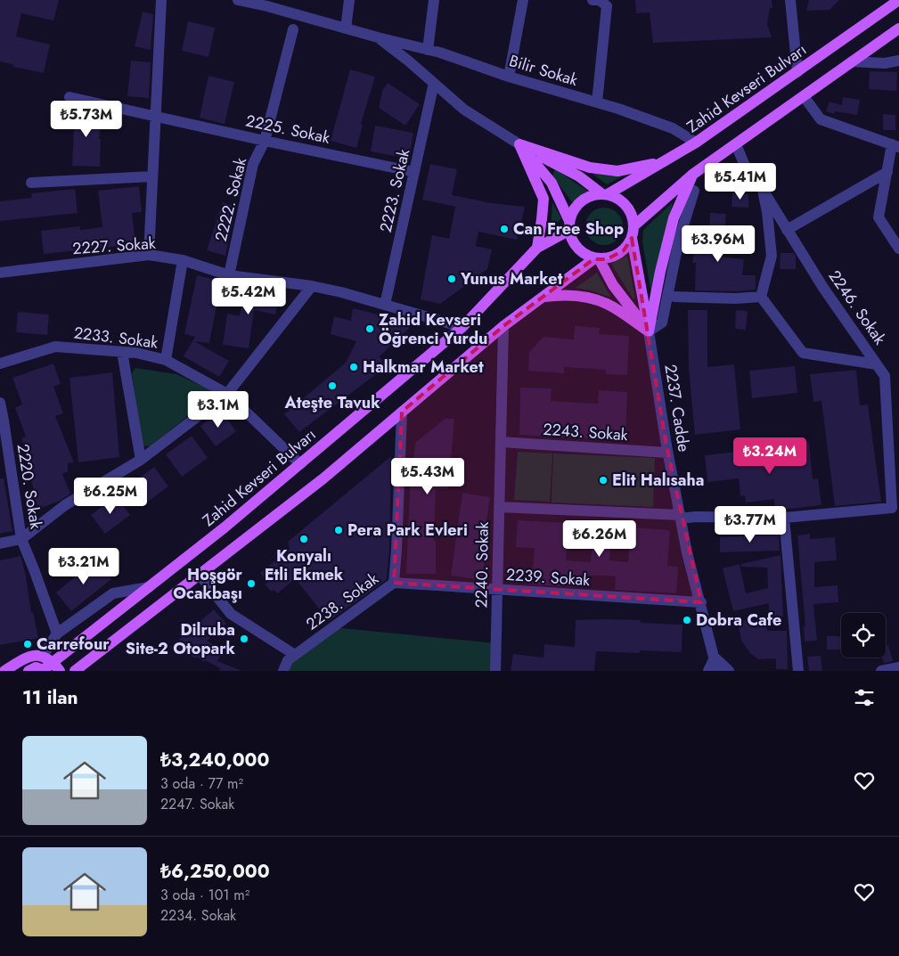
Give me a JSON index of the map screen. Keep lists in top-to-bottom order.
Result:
{
  "streets": {
    "main road": ["Zahid Kevseri Bulvarı"],
    "street": [
      "Bilir Sokak",
      "2225. Sokak",
      "2223. Sokak",
      "2222. Sokak",
      "2227. Sokak",
      "2246. Sokak",
      "2233. Sokak",
      "2237. Cadde",
      "2243. Sokak",
      "2220. Sokak",
      "2240. Sokak",
      "2239. Sokak",
      "2238. Sokak"
    ]
  },
  "crossings": [
    ["Bilir Sokak", "Zahid Kevseri Bulvarı"],
    ["Zahid Kevseri Bulvarı", "2227. Sokak"],
    ["Zahid Kevseri Bulvarı", "2233. Sokak"],
    ["2225. Sokak", "2223. Sokak"],
    ["2225. Sokak", "2222. Sokak"],
    ["2223. Sokak", "2227. Sokak"],
    ["2222. Sokak", "2227. Sokak"],
    ["2237. Cadde", "2243. Sokak"],
    ["2237. Cadde", "2239. Sokak"],
    ["2243. Sokak", "2240. Sokak"],
    ["2240. Sokak", "2239. Sokak"],
    ["2239. Sokak", "2238. Sokak"]
  ],
  "places": [
    "Can Free Shop",
    "Yunus Market",
    "Zahid Kevseri Öğrenci Yurdu",
    "Halkmar Market",
    "Ateşte Tavuk",
    "Elit Halısaha",
    "Pera Park Evleri",
    "Konyalı Etli Ekmek",
    "Hoşgör Ocakbaşı",
    "Dobra Cafe",
    "Dilruba Site-2 Otopark",
    "Carrefour"
  ],
  "page": {
    "price": [
      "₺5.73M",
      "₺5.41M",
      "₺3.96M",
      "₺5.42M",
      "₺3.1M",
      "₺3.24M",
      "₺5.43M",
      "₺6.25M",
      "₺3.77M",
      "₺6.26M",
      "₺3.21M"
    ],
    "heading": "11 ilan",
    "list": [
      {
        "name": "₺3,240,000",
        "note": "3 oda · 77 m² · 2247. Sokak"
      },
      {
        "name": "₺6,250,000",
        "note": "3 oda · 101 m² · 2234. Sokak"
      }
    ]
  }
}
